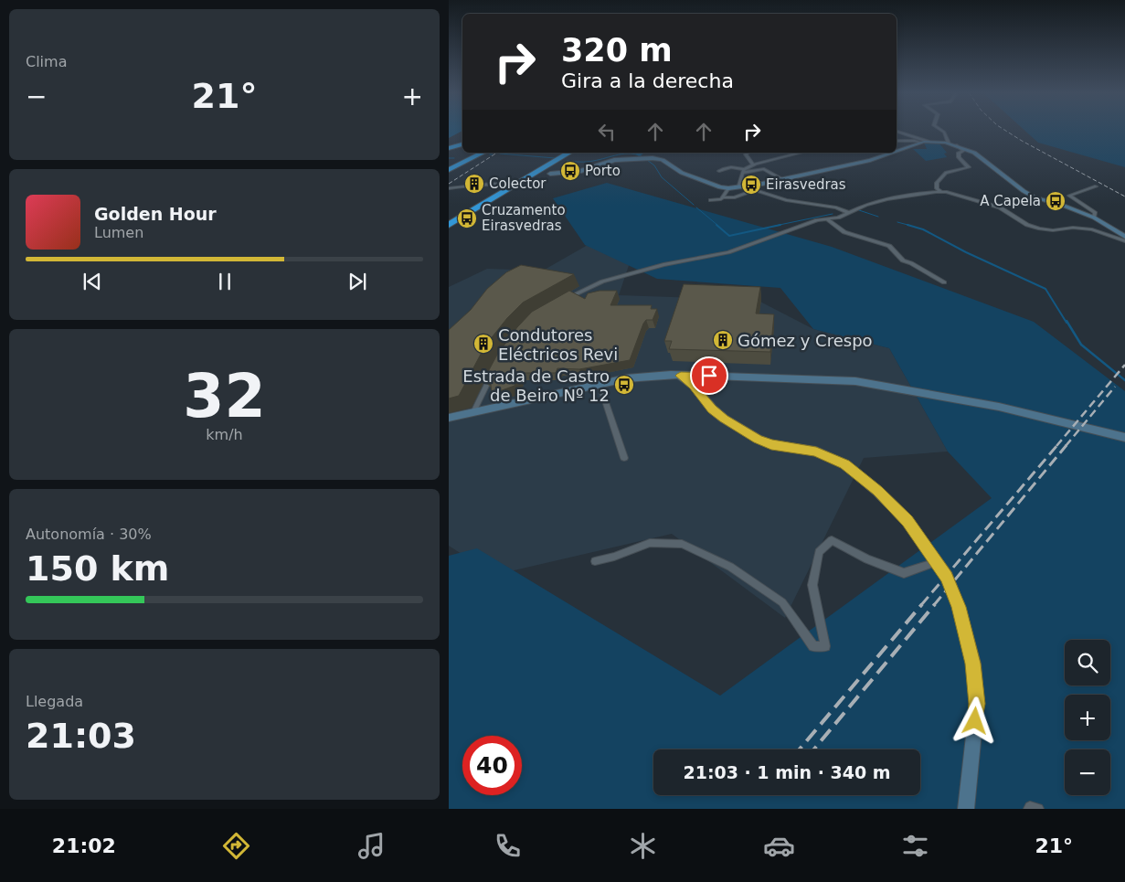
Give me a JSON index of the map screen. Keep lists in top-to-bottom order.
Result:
{
  "places": {
    "bus stop": [
      "Porto",
      "Eirasvedras",
      "A Capela",
      "Cruzamento Eirasvedras",
      "Estrada de Castro de Beiro Nº 12"
    ],
    "building": ["Colector", "Gómez y Crespo", "Condutores Eléctricos Revi"]
  },
  "page": {
    "tile": [
      "Clima",
      ["32", "km/h"],
      ["Autonomía · 30%", "150 km"],
      ["Llegada", "21:03"]
    ],
    "turn": ["320 m", "Gira a la derecha"],
    "heat": ["−", "21°", "+"],
    "song": ["Golden Hour", "Lumen"],
    "map_buttons": ["+", "−"],
    "limit": "40",
    "trip": "21:03 · 1 min · 340 m",
    "tabs": ["21:02", "21°"]
  }
}
